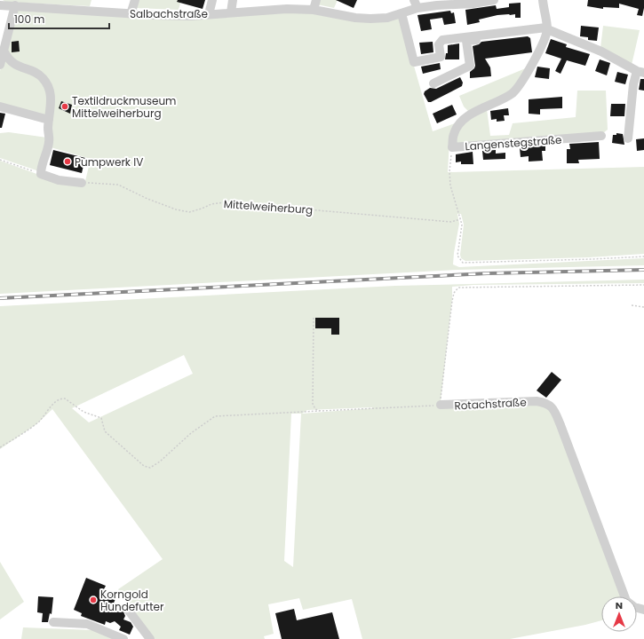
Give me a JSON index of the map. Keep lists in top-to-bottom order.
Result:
{
  "streets": {
    "street": ["Salbachstraße", "Langenstegstraße", "Rotachstraße"],
    "path": ["Mittelweiherburg"]
  },
  "places": ["Textildruckmuseum Mittelweiherburg", "Pumpwerk IV", "Korngold Hundefutter"],
  "scale_bar": "100 m",
  "north": "top"
}
